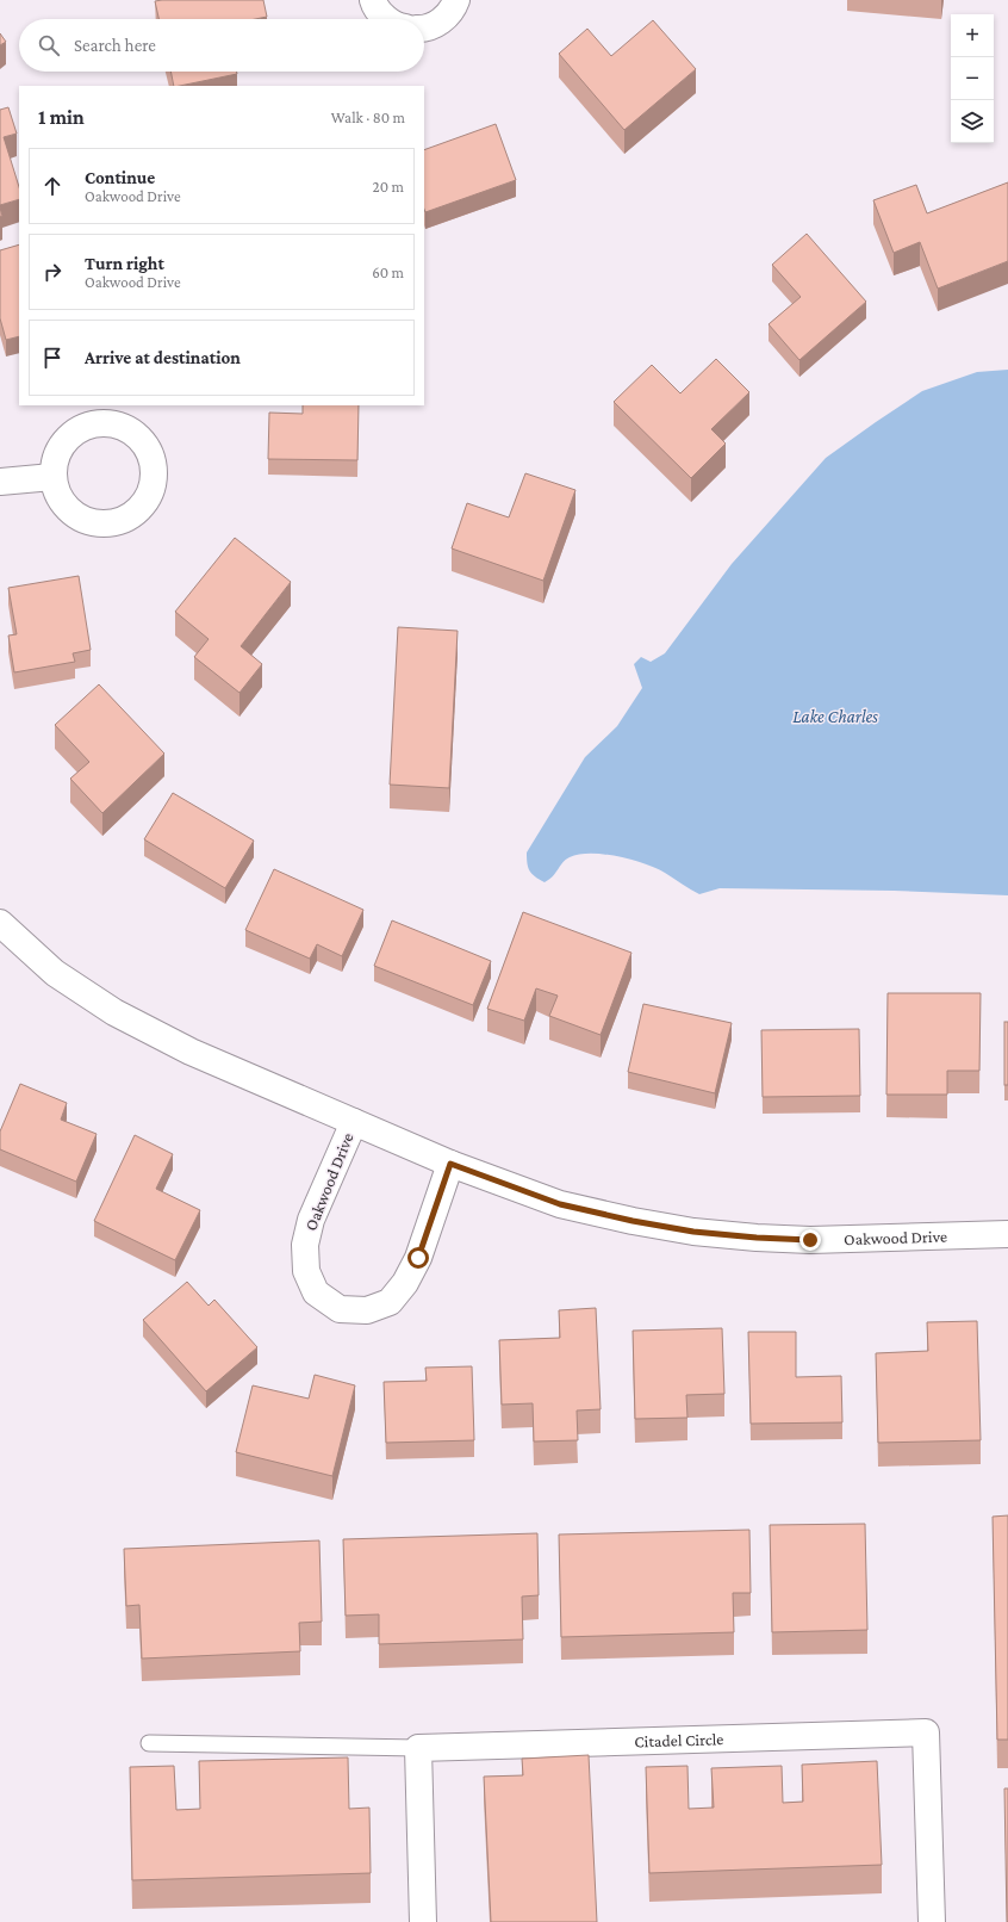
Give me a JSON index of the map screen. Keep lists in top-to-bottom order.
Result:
{
  "streets": {
    "street": ["Oakwood Drive", "Citadel Circle"]
  },
  "water": ["Lake Charles"],
  "page": {
    "map_buttons": ["+", "−"],
    "search": "Search here",
    "heading": ["1 min", "Walk · 80 m"],
    "list": [
      ["Continue", "Oakwood Drive", "20 m"],
      ["Turn right", "Oakwood Drive", "60 m"],
      "Arrive at destination"
    ]
  }
}
